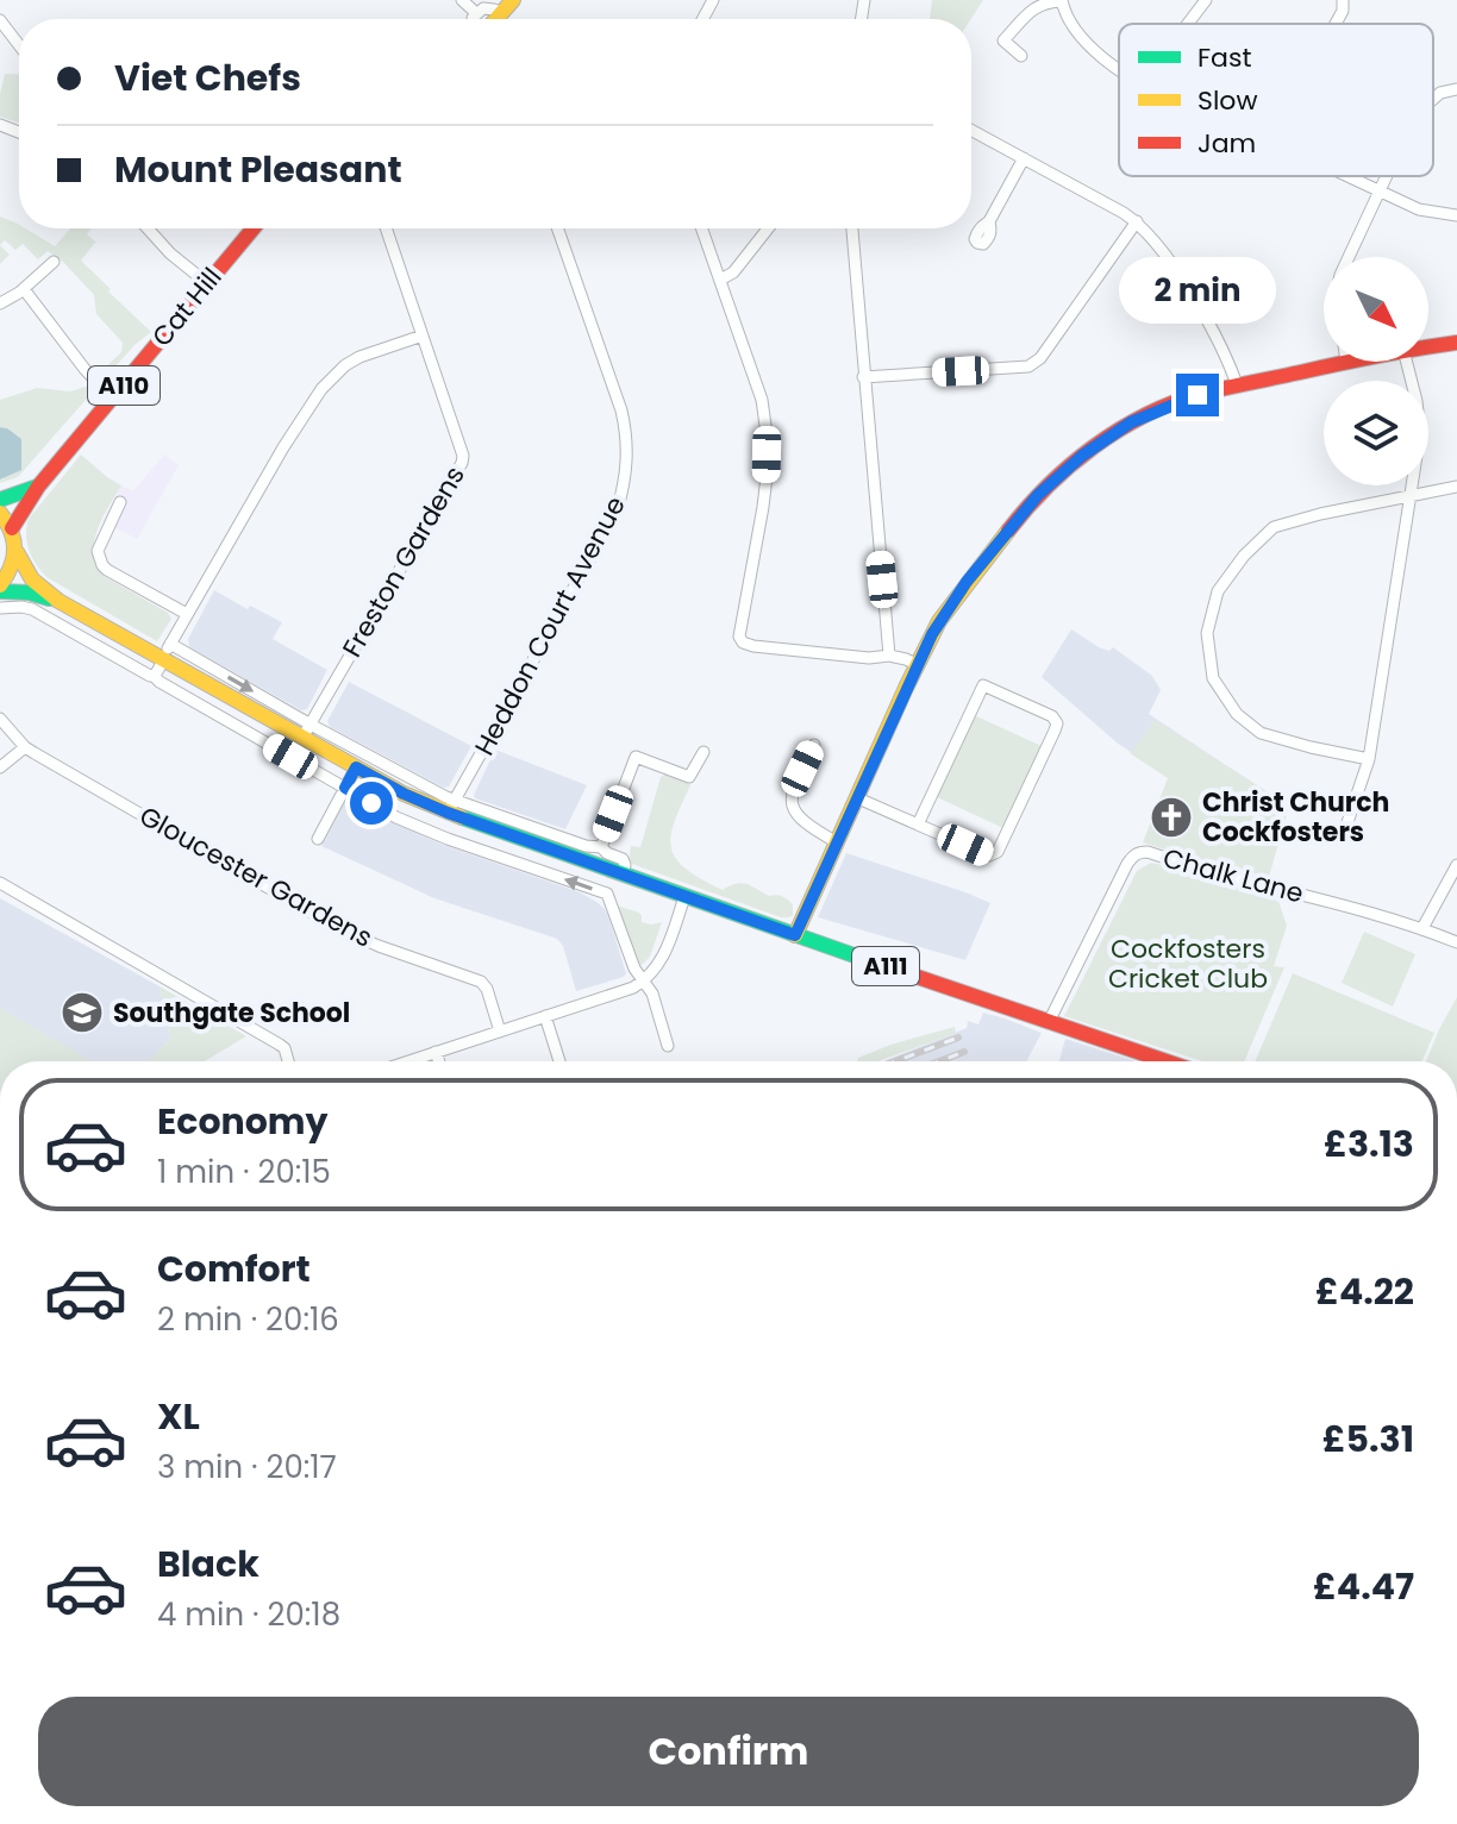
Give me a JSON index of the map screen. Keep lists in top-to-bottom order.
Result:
{
  "streets": {
    "main road": ["Cat Hill", "A110", "A111"],
    "street": [
      "Freston Gardens",
      "Heddon Court Avenue",
      "Chalk Lane",
      "Gloucester Gardens"
    ]
  },
  "crossings": [
    ["Freston Gardens", "A111"],
    ["Heddon Court Avenue", "A111"],
    ["Chalk Lane", "A111"]
  ],
  "parks": ["Cockfosters Cricket Club"],
  "places": {
    "church": ["Christ Church Cockfosters"],
    "school or university": ["Southgate School"]
  },
  "legend": ["Fast", "Slow", "Jam"],
  "north": "bottom right",
  "page": {
    "banner": ["Viet Chefs", "Mount Pleasant"],
    "bubble": "2 min",
    "list": [
      {
        "name": "Economy",
        "note": "1 min · 20:15",
        "value": "£3.13"
      },
      {
        "name": "Comfort",
        "note": "2 min · 20:16",
        "value": "£4.22"
      },
      {
        "name": "XL",
        "note": "3 min · 20:17",
        "value": "£5.31"
      },
      {
        "name": "Black",
        "note": "4 min · 20:18",
        "value": "£4.47"
      }
    ],
    "buttons": "Confirm"
  }
}
